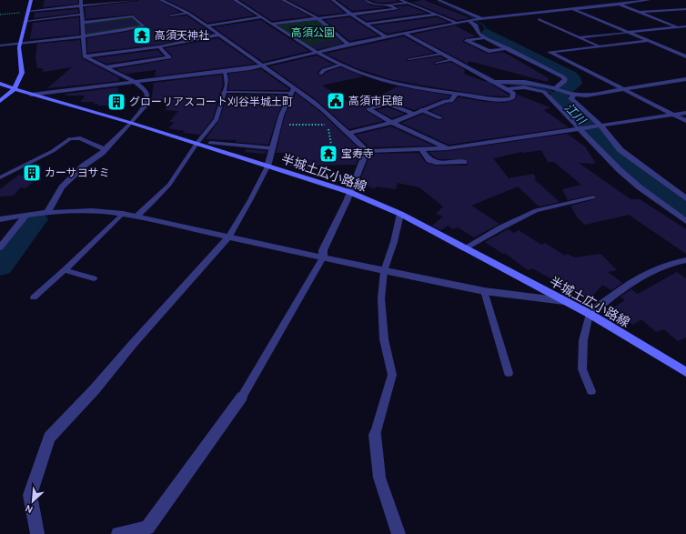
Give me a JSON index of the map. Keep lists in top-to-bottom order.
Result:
{
  "streets": {
    "main road": ["半城土広小路線"]
  },
  "water": ["江川"],
  "parks": ["高須公園"],
  "places": {
    "temple": ["高須天神社", "宝寿寺"],
    "public building": ["高須市民館"],
    "building": ["グローリアスコート刈谷半城土町", "カーサヨサミ"]
  },
  "north": "bottom left"
}
